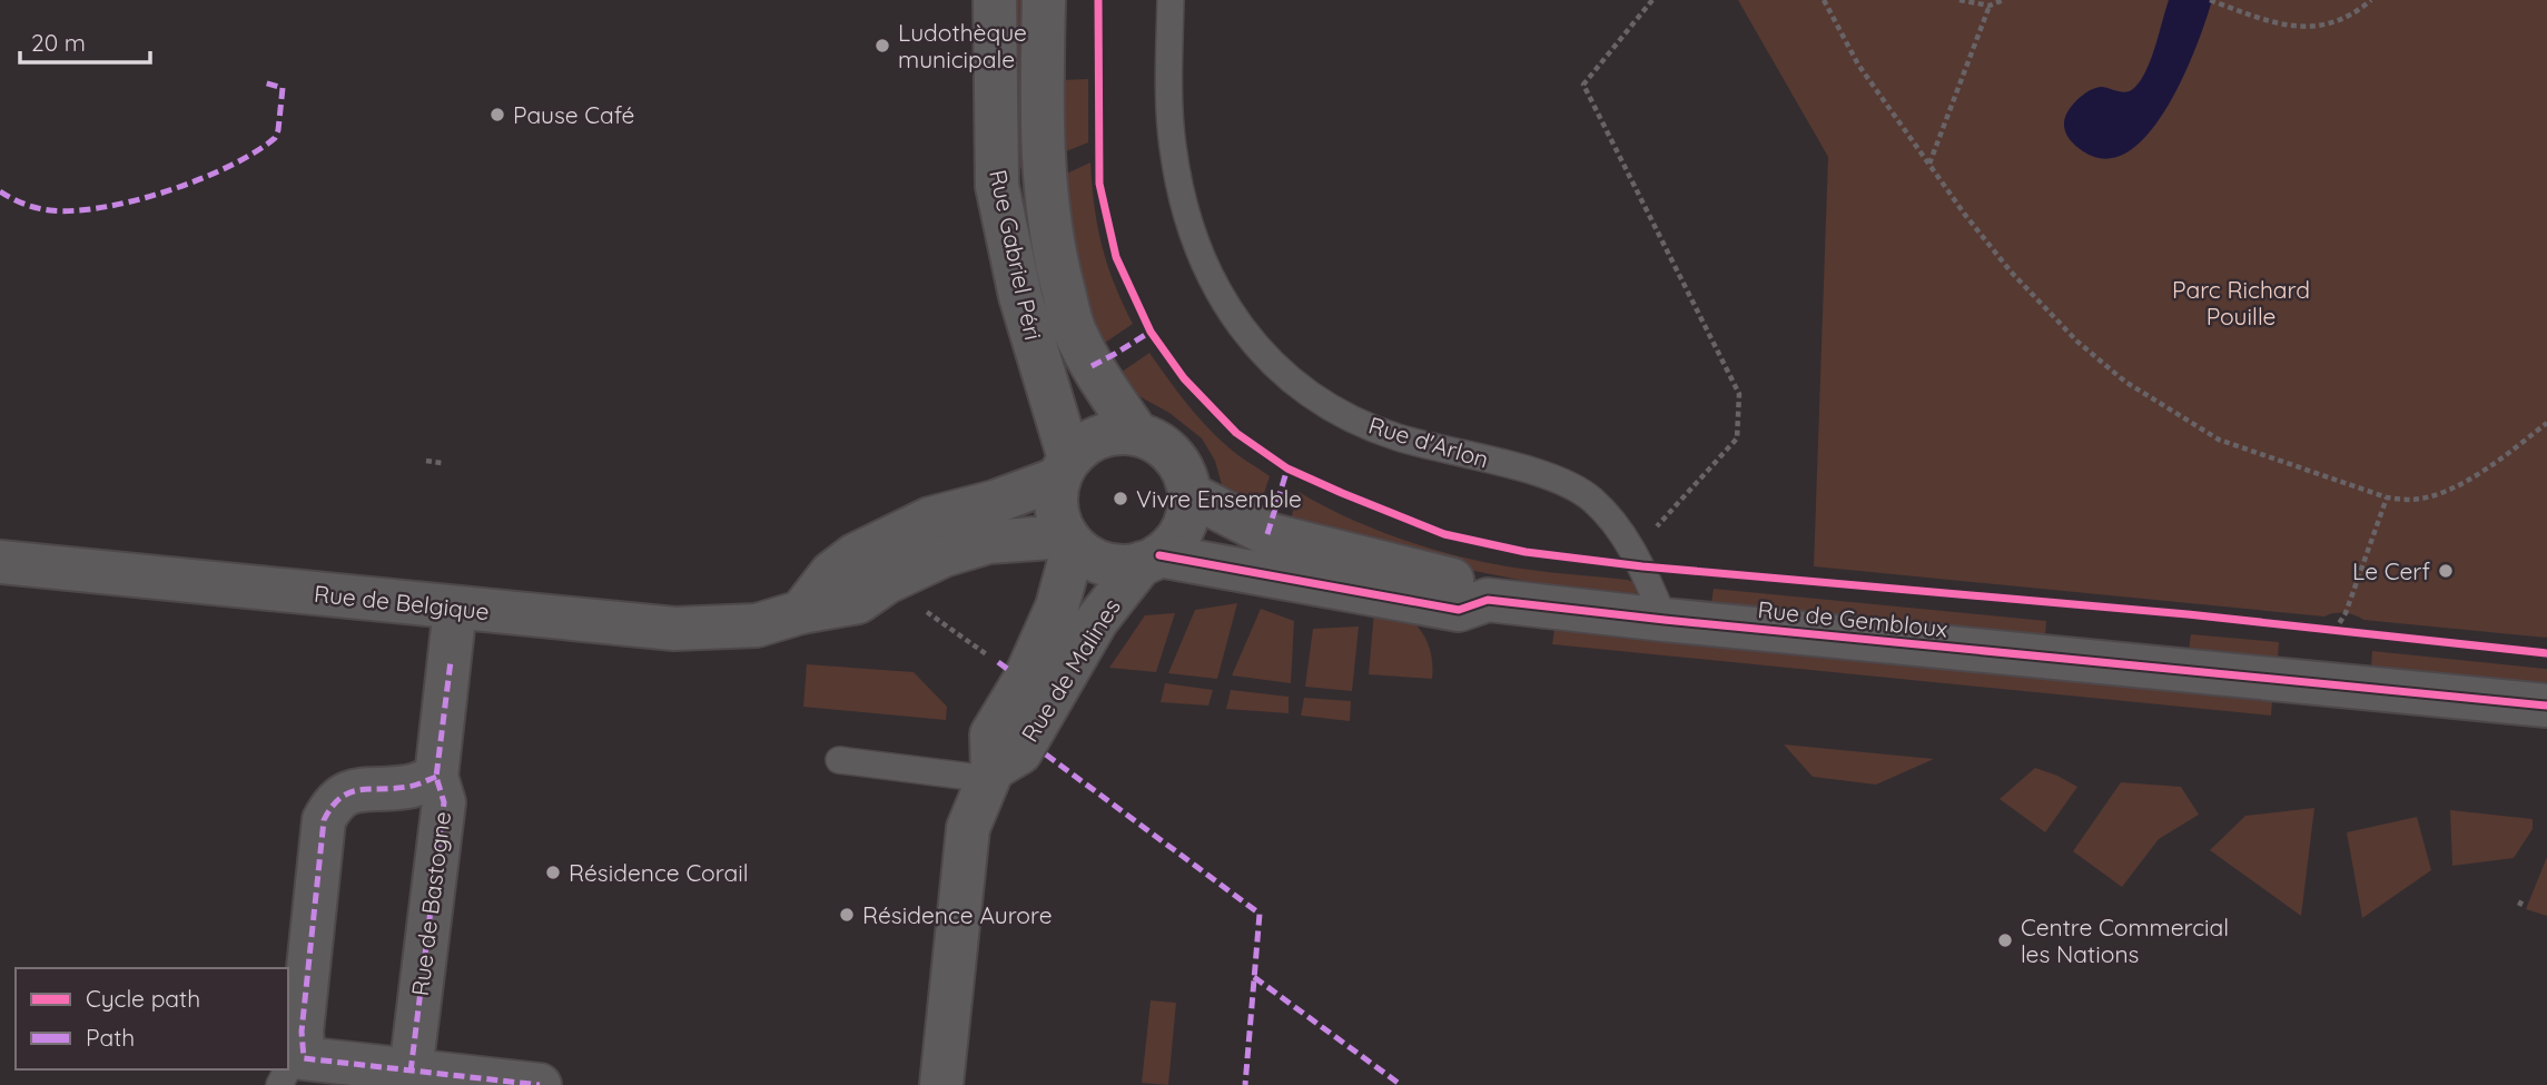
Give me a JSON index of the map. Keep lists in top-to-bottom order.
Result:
{
  "streets": {
    "street": [
      "Rue Gabriel Péri",
      "Rue de Belgique",
      "Rue de Gembloux",
      "Rue de Malines",
      "Rue de Bastogne"
    ],
    "lane": ["Rue d'Arlon"]
  },
  "crossings": [
    ["Rue Gabriel Péri", "Rue de Belgique"],
    ["Rue Gabriel Péri", "Rue de Gembloux"],
    ["Rue Gabriel Péri", "Rue de Malines"],
    ["Rue d'Arlon", "Rue de Gembloux"],
    ["Rue de Belgique", "Rue de Gembloux"],
    ["Rue de Belgique", "Rue de Malines"],
    ["Rue de Belgique", "Rue de Bastogne"],
    ["Rue de Gembloux", "Rue de Malines"]
  ],
  "parks": ["Parc Richard Pouille"],
  "places": [
    "Ludothèque municipale",
    "Pause Café",
    "Vivre Ensemble",
    "Le Cerf",
    "Résidence Corail",
    "Résidence Aurore",
    "Centre Commercial les Nations"
  ],
  "legend": ["Cycle path", "Path"],
  "scale_bar": "20 m"
}
